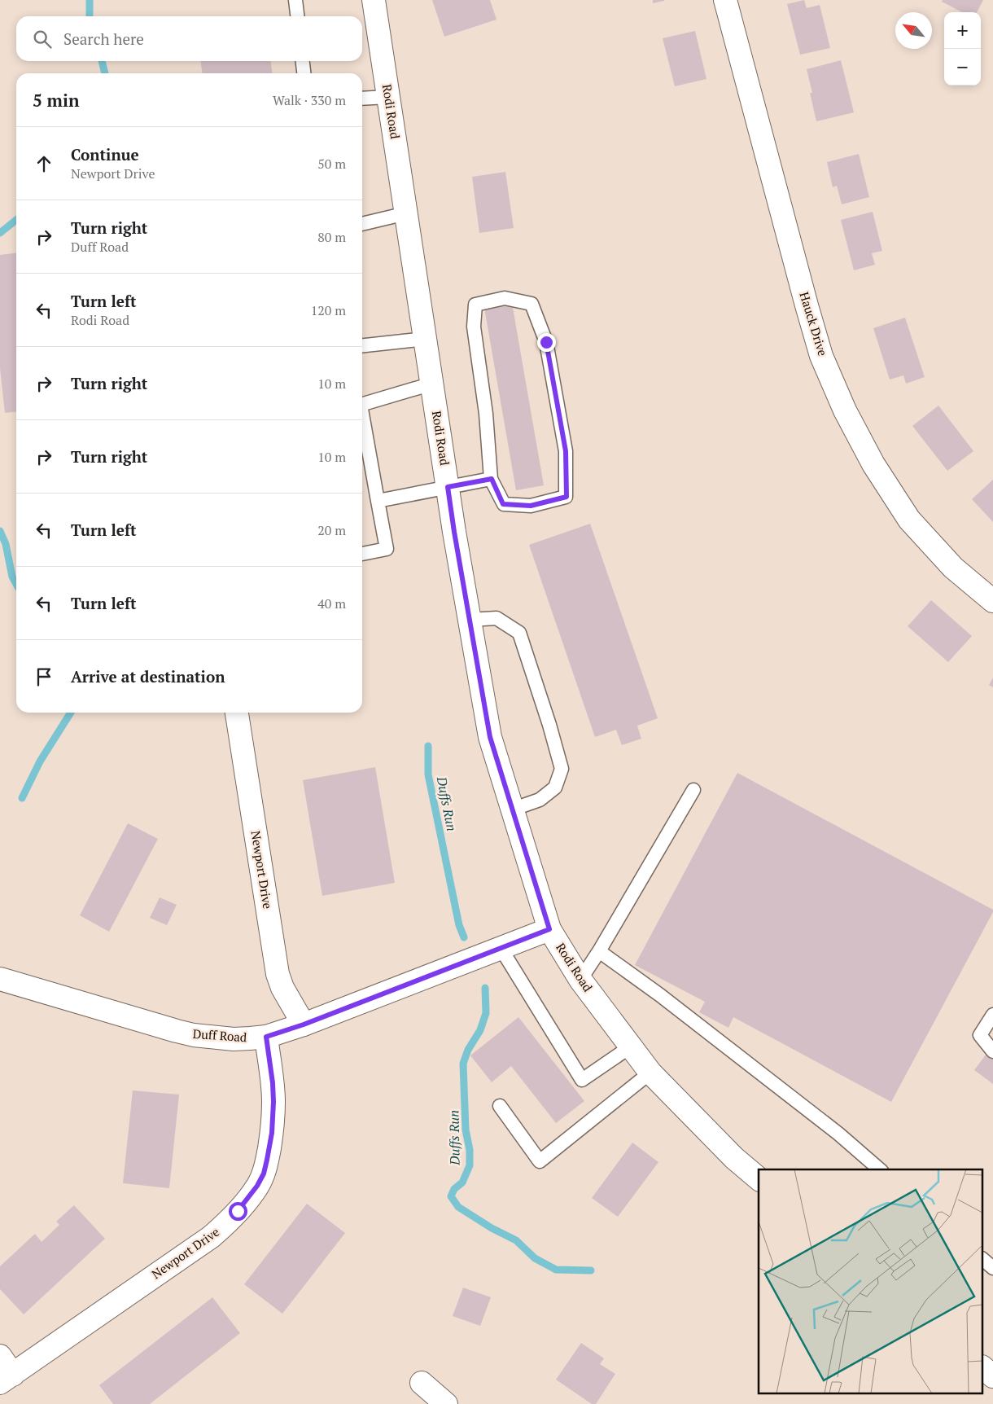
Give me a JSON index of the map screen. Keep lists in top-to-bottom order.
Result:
{
  "streets": {
    "street": [
      "Rodi Road",
      "Hauck Drive",
      "Newport Drive",
      "Duff Road"
    ]
  },
  "crossings": [
    ["Rodi Road", "Duff Road"],
    ["Newport Drive", "Duff Road"]
  ],
  "water": ["Duffs Run"],
  "north": "top left",
  "page": {
    "map_buttons": ["+", "−"],
    "search": "Search here",
    "heading": ["5 min", "Walk · 330 m"],
    "list": [
      ["Continue", "Newport Drive", "50 m"],
      ["Turn right", "Duff Road", "80 m"],
      ["Turn left", "Rodi Road", "120 m"],
      ["Turn right", "10 m"],
      ["Turn right", "10 m"],
      ["Turn left", "20 m"],
      ["Turn left", "40 m"],
      "Arrive at destination"
    ]
  }
}
